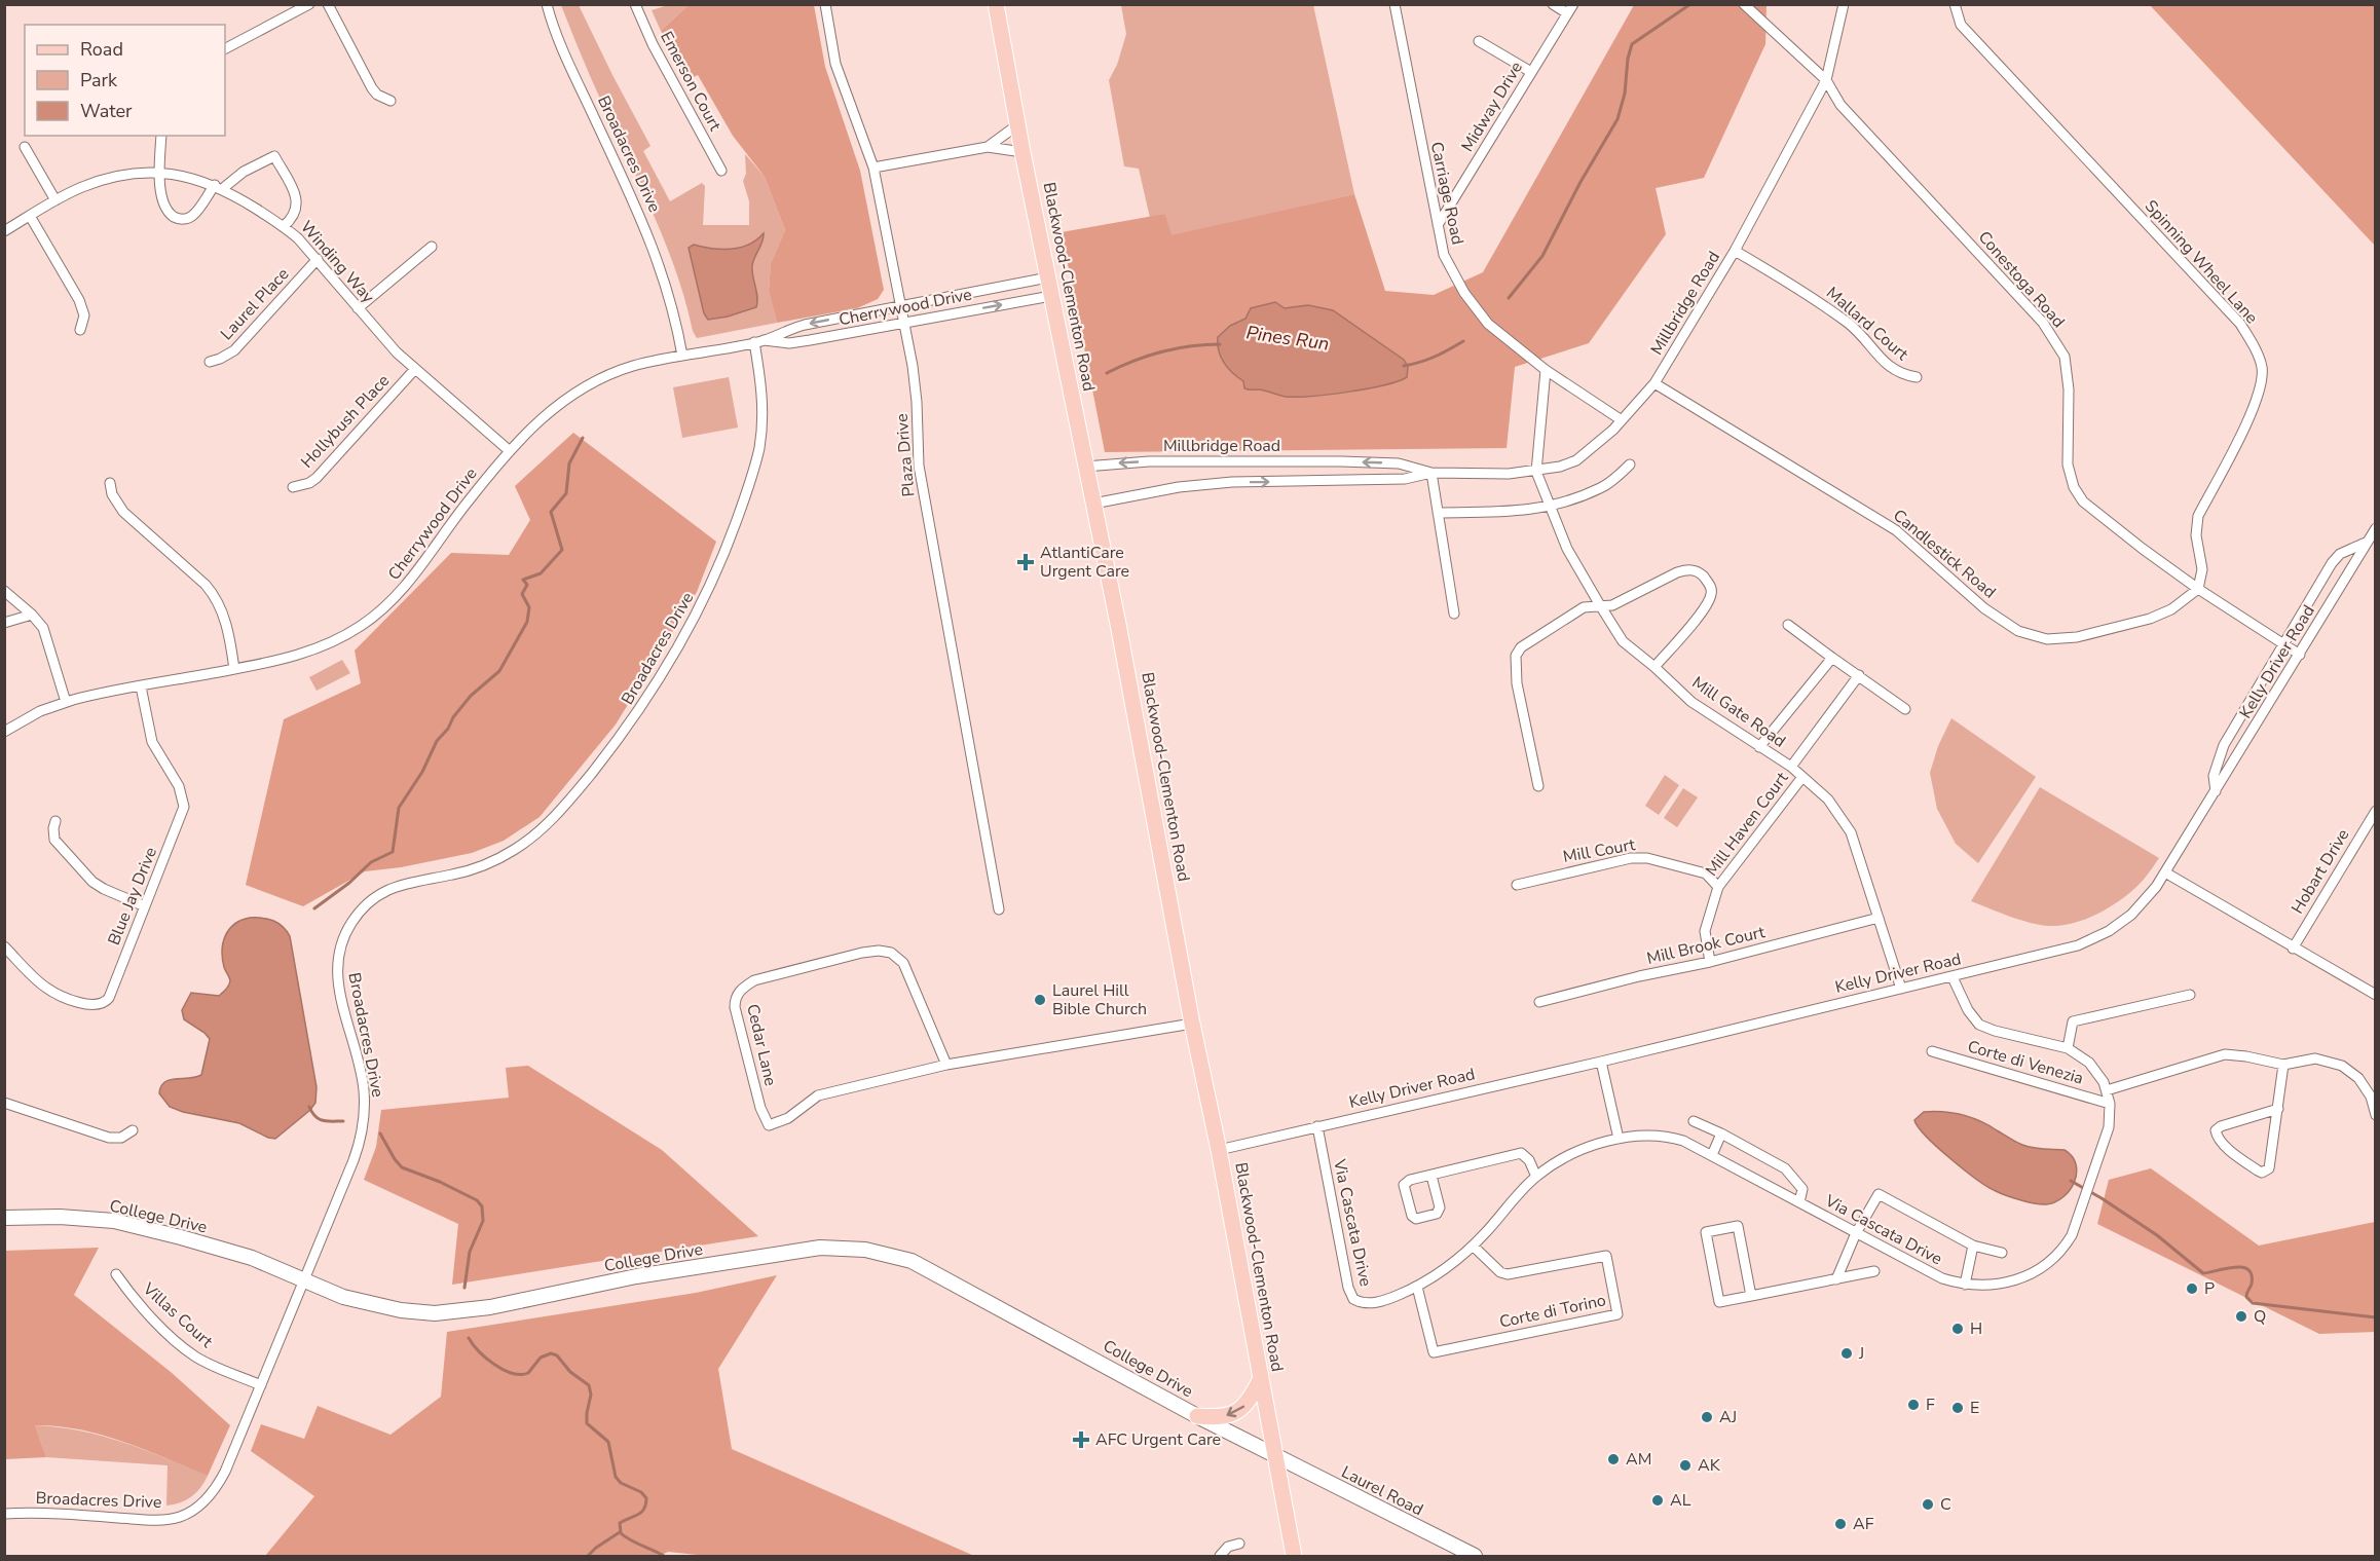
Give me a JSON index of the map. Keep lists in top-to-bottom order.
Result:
{
  "streets": {
    "main road": ["Blackwood-Clementon Road", "College Drive", "Laurel Road"],
    "street": [
      "Emerson Court",
      "Midway Drive",
      "Broadacres Drive",
      "Carriage Road",
      "Winding Way",
      "Spinning Wheel Lane",
      "Conestoga Road",
      "Millbridge Road",
      "Laurel Place",
      "Cherrywood Drive",
      "Mallard Court",
      "Hollybush Place",
      "Plaza Drive",
      "Candlestick Road",
      "Kelly Driver Road",
      "Mill Gate Road",
      "Mill Haven Court",
      "Mill Court",
      "Hobart Drive",
      "Blue Jay Drive",
      "Mill Brook Court",
      "Cedar Lane",
      "Corte di Venezia",
      "Via Cascata Drive",
      "Corte di Torino",
      "Villas Court"
    ]
  },
  "crossings": [
    ["Midway Drive", "Carriage Road"],
    ["Broadacres Drive", "Cherrywood Drive"],
    ["Broadacres Drive", "College Drive"],
    ["Broadacres Drive", "Villas Court"],
    ["Carriage Road", "Millbridge Road"],
    ["Winding Way", "Laurel Place"],
    ["Winding Way", "Cherrywood Drive"],
    ["Winding Way", "Hollybush Place"],
    ["Spinning Wheel Lane", "Conestoga Road"],
    ["Spinning Wheel Lane", "Candlestick Road"],
    ["Conestoga Road", "Millbridge Road"],
    ["Conestoga Road", "Candlestick Road"],
    ["Conestoga Road", "Kelly Driver Road"],
    ["Blackwood-Clementon Road", "Millbridge Road"],
    ["Blackwood-Clementon Road", "Cherrywood Drive"],
    ["Blackwood-Clementon Road", "Kelly Driver Road"],
    ["Blackwood-Clementon Road", "Cedar Lane"],
    ["Blackwood-Clementon Road", "College Drive"],
    ["Blackwood-Clementon Road", "Laurel Road"],
    ["Millbridge Road", "Mallard Court"],
    ["Millbridge Road", "Candlestick Road"],
    ["Millbridge Road", "Mill Gate Road"],
    ["Cherrywood Drive", "Plaza Drive"],
    ["Cherrywood Drive", "Blue Jay Drive"],
    ["Kelly Driver Road", "Mill Gate Road"],
    ["Kelly Driver Road", "Via Cascata Drive"],
    ["Mill Gate Road", "Mill Haven Court"],
    ["Mill Gate Road", "Mill Brook Court"],
    ["Mill Haven Court", "Mill Court"],
    ["Mill Haven Court", "Mill Brook Court"],
    ["Corte di Venezia", "Via Cascata Drive"],
    ["College Drive", "Laurel Road"],
    ["Via Cascata Drive", "Corte di Torino"]
  ],
  "water": ["Pines Run"],
  "places": {
    "health": ["AtlantiCare Urgent Care", "AFC Urgent Care"],
    "other": [
      "Laurel Hill Bible Church",
      "P",
      "Q",
      "H",
      "J",
      "F",
      "E",
      "AJ",
      "AM",
      "AK",
      "AL",
      "C",
      "AF"
    ]
  },
  "legend": ["Road", "Park", "Water"]
}
